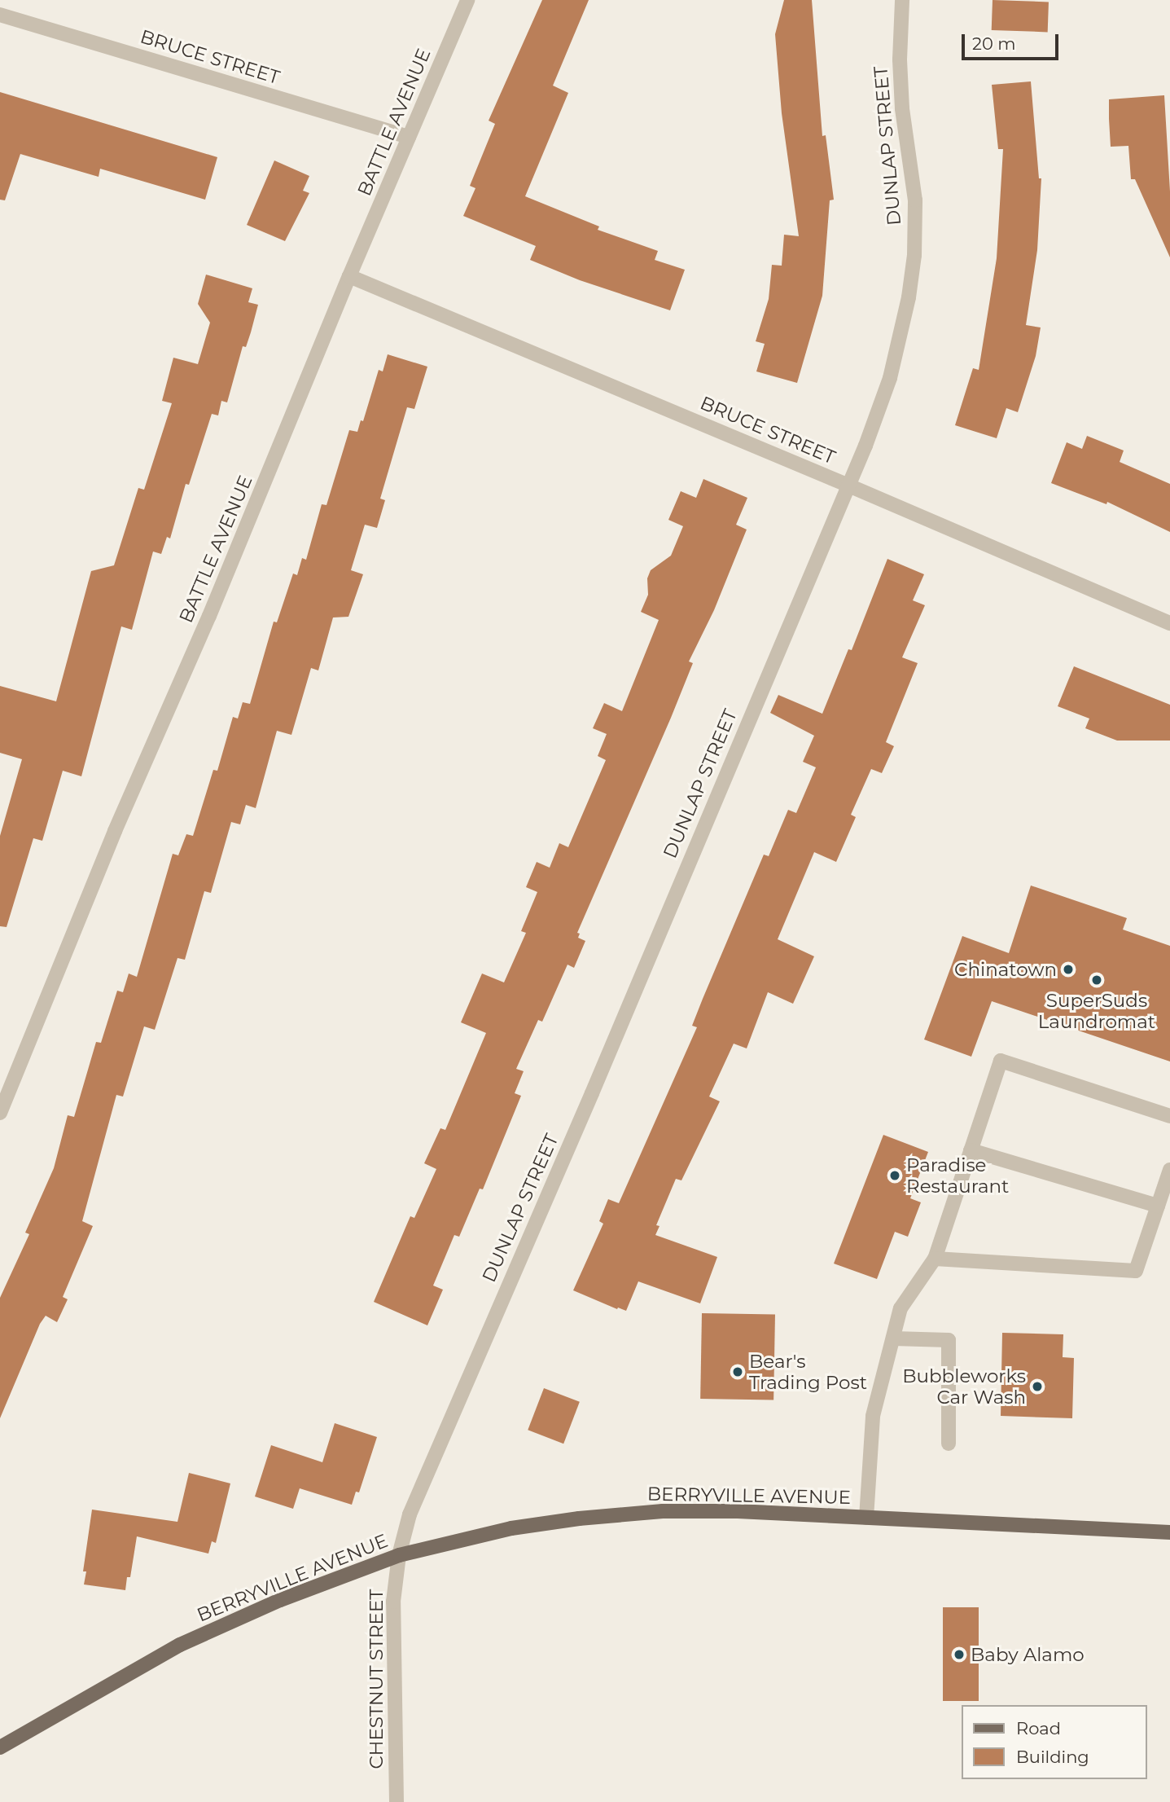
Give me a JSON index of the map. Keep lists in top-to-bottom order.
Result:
{
  "streets": {
    "main road": ["BERRYVILLE AVENUE"],
    "street": [
      "BRUCE STREET",
      "BATTLE AVENUE",
      "DUNLAP STREET",
      "CHESTNUT STREET"
    ]
  },
  "crossings": [
    ["BRUCE STREET", "BATTLE AVENUE"],
    ["BRUCE STREET", "DUNLAP STREET"],
    ["DUNLAP STREET", "BERRYVILLE AVENUE"],
    ["DUNLAP STREET", "CHESTNUT STREET"],
    ["BERRYVILLE AVENUE", "CHESTNUT STREET"]
  ],
  "places": [
    "Chinatown",
    "SuperSuds Laundromat",
    "Paradise Restaurant",
    "Bear's Trading Post",
    "Bubbleworks Car Wash",
    "Baby Alamo"
  ],
  "legend": ["Road", "Building"],
  "scale_bar": "20 m"
}
